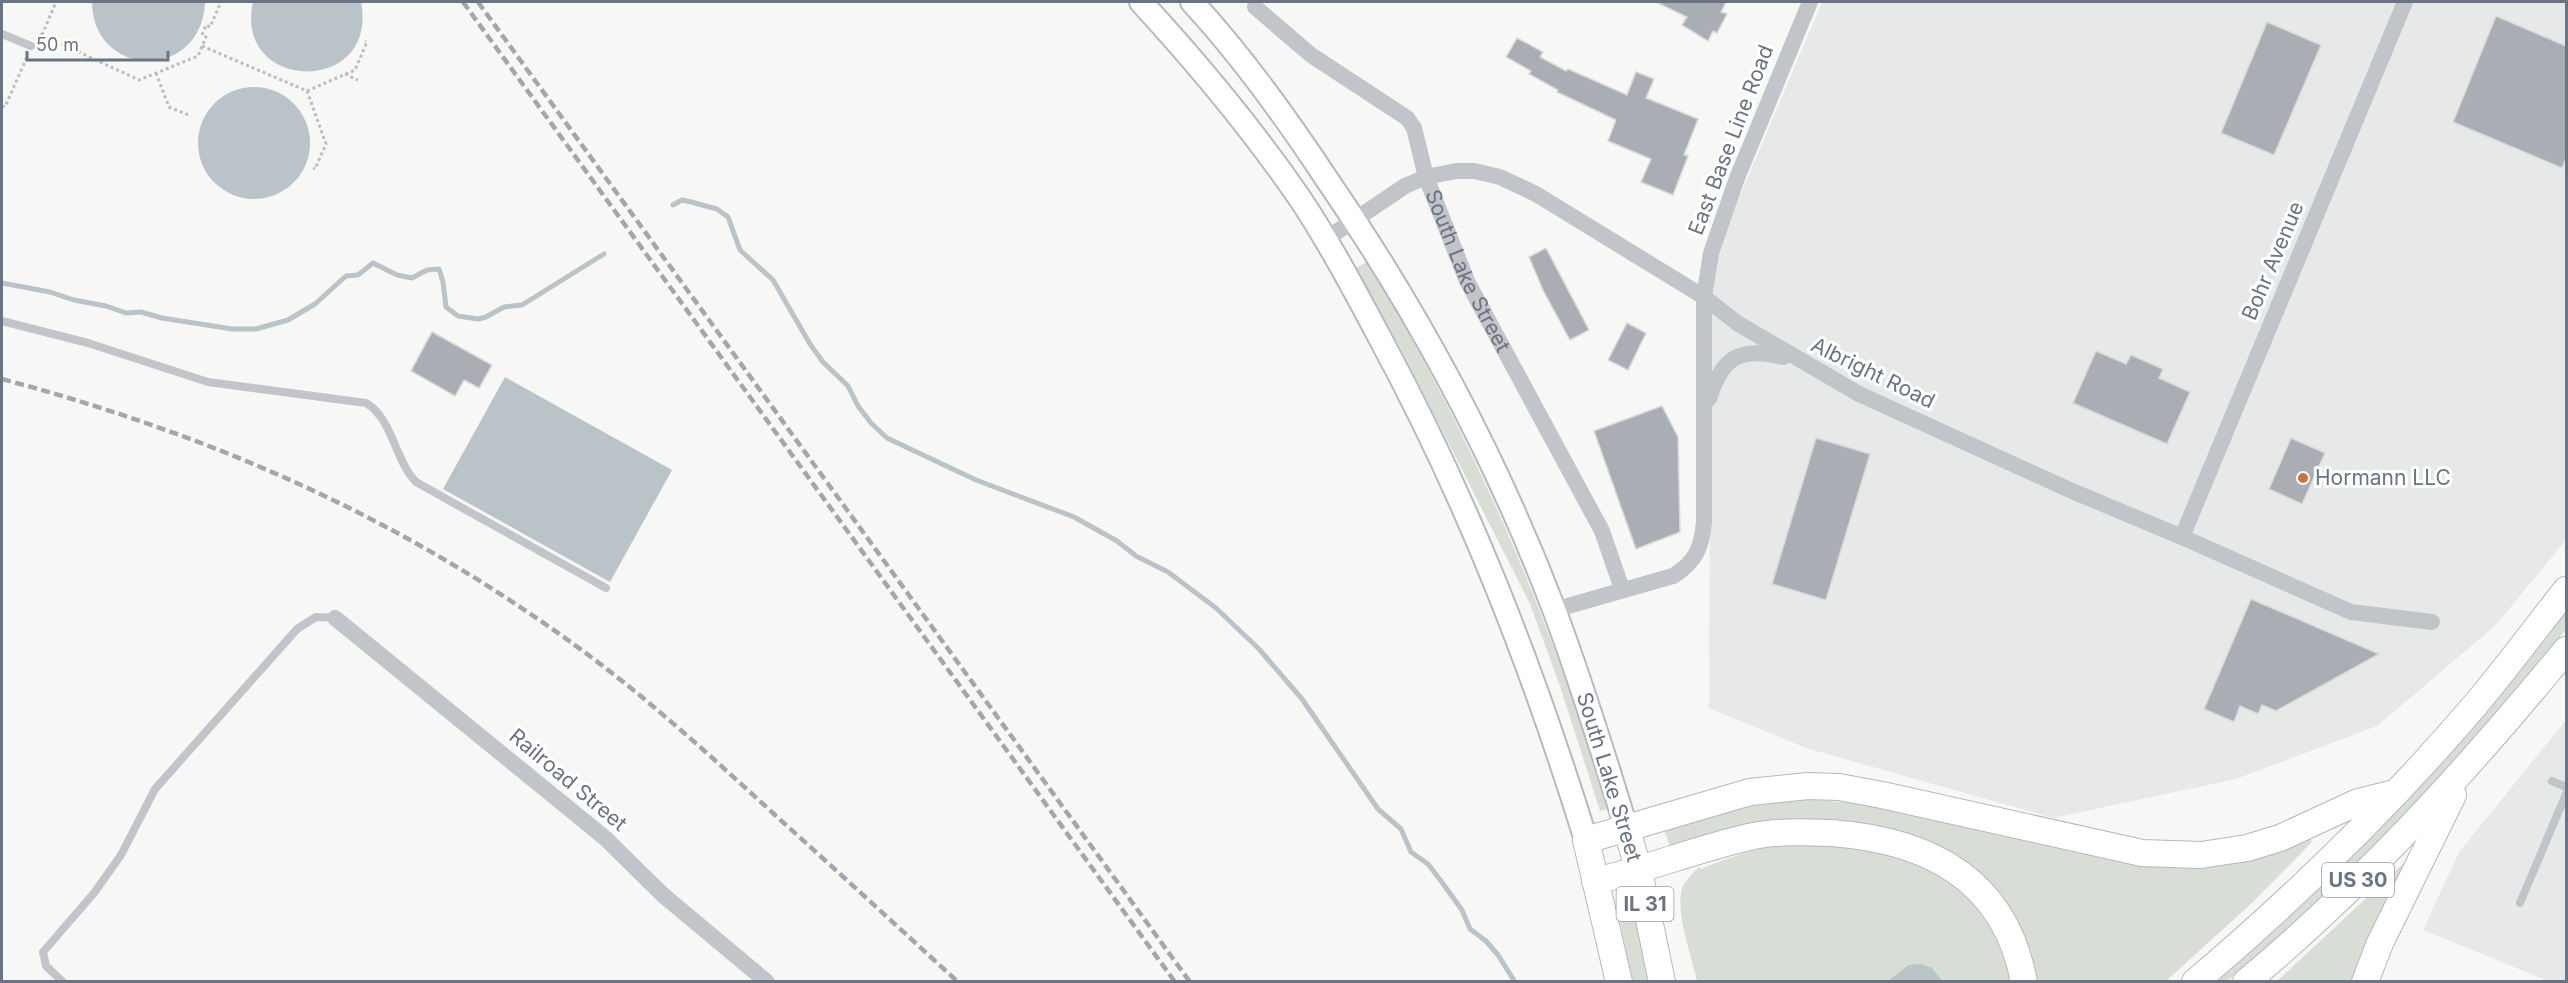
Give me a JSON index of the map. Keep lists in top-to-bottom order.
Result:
{
  "streets": {
    "main road": ["South Lake Street", "US 30", "IL 31"],
    "street": [
      "East Base Line Road",
      "Bohr Avenue",
      "Albright Road",
      "Railroad Street"
    ]
  },
  "crossings": [
    ["East Base Line Road", "South Lake Street"],
    ["East Base Line Road", "Albright Road"],
    ["East Base Line Road", "IL 31"],
    ["Bohr Avenue", "Albright Road"],
    ["South Lake Street", "Albright Road"],
    ["South Lake Street", "IL 31"],
    ["Albright Road", "IL 31"]
  ],
  "places": ["Hormann LLC"],
  "scale_bar": "50 m"
}
